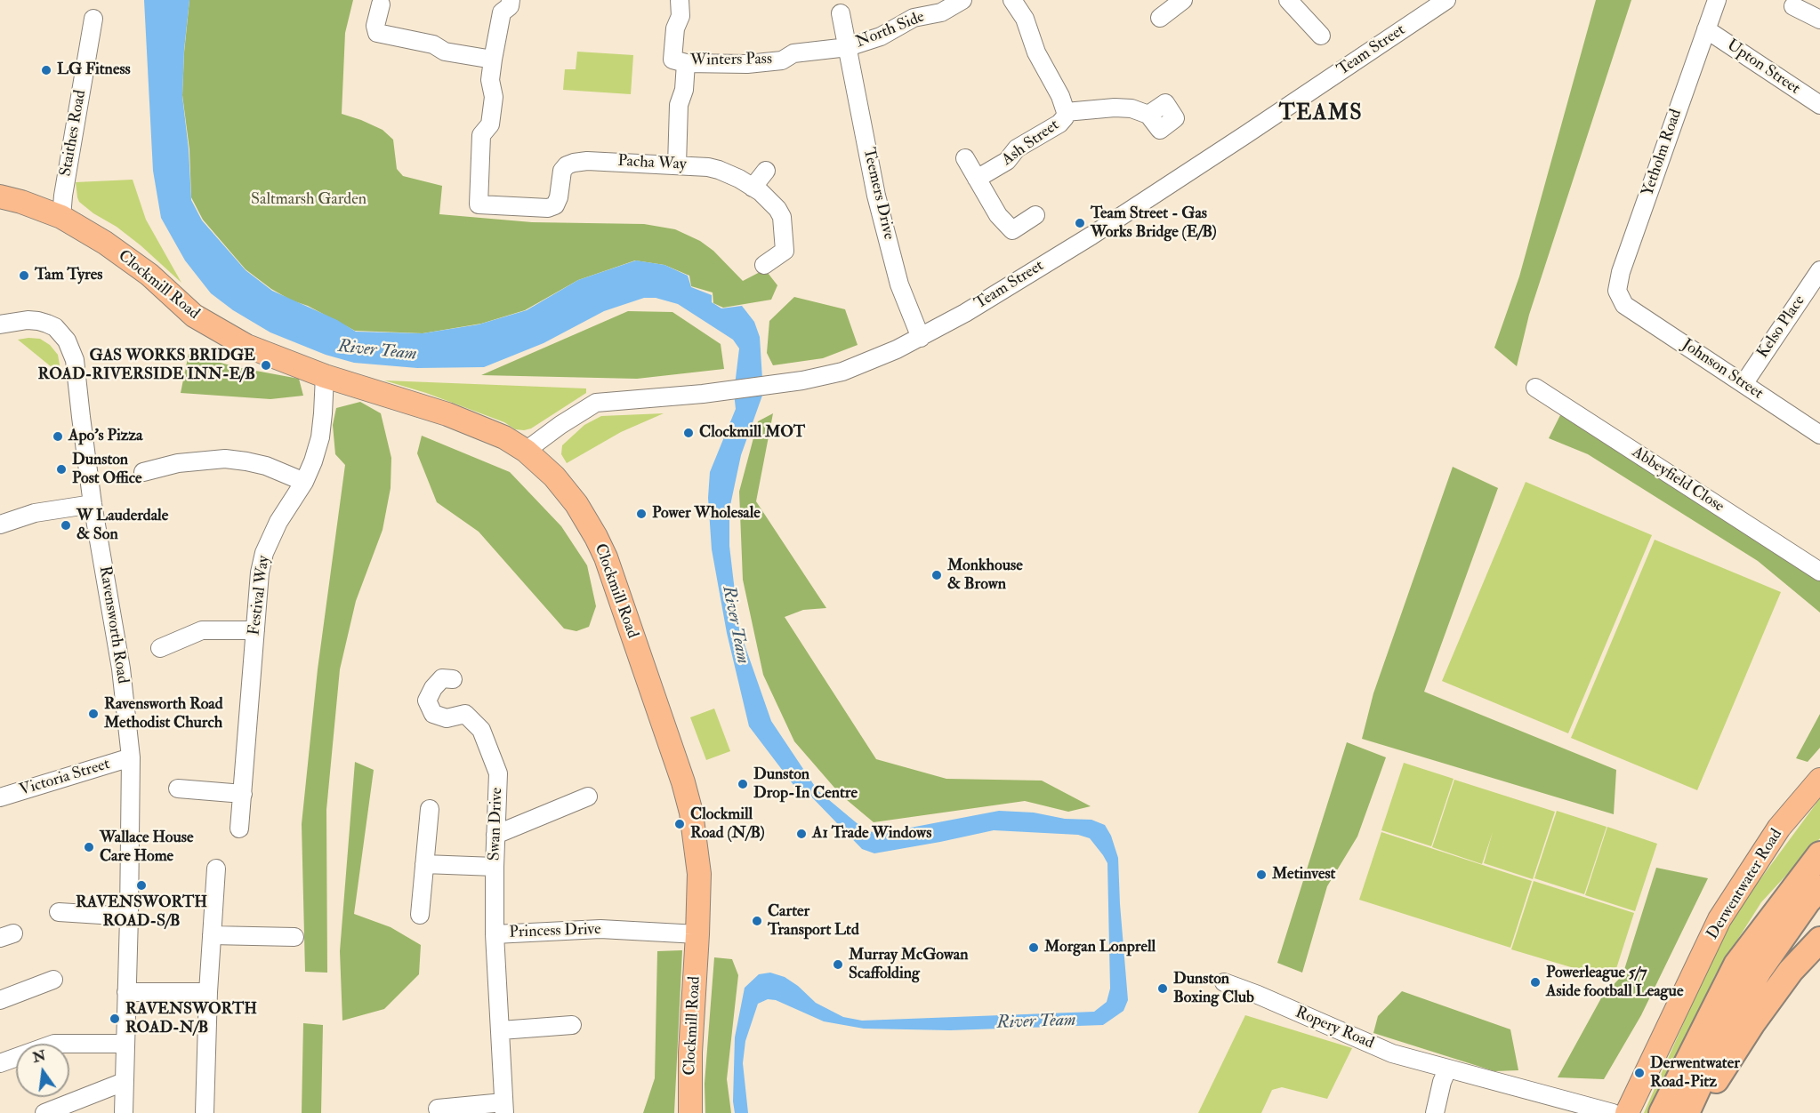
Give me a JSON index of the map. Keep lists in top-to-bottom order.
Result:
{
  "streets": {
    "main road": ["Clockmill Road", "Derwentwater Road"],
    "street": [
      "North Side",
      "Team Street",
      "Winters Pass",
      "Upton Street",
      "Staithes Road",
      "Ash Street",
      "Yetholm Road",
      "Pacha Way",
      "Teemers Drive",
      "Kelso Place",
      "Johnson Street",
      "Abbeyfield Close",
      "Festival Way",
      "Ravensworth Road",
      "Victoria Street",
      "Swan Drive",
      "Princess Drive",
      "Ropery Road"
    ]
  },
  "crossings": [
    ["North Side", "Winters Pass"],
    ["North Side", "Teemers Drive"],
    ["Team Street", "Teemers Drive"],
    ["Team Street", "Clockmill Road"],
    ["Winters Pass", "Teemers Drive"],
    ["Upton Street", "Yetholm Road"],
    ["Staithes Road", "Clockmill Road"],
    ["Yetholm Road", "Johnson Street"],
    ["Clockmill Road", "Festival Way"],
    ["Clockmill Road", "Princess Drive"],
    ["Kelso Place", "Johnson Street"],
    ["Ravensworth Road", "Victoria Street"],
    ["Swan Drive", "Princess Drive"]
  ],
  "districts": ["TEAMS"],
  "water": ["River Team"],
  "parks": ["Saltmarsh Garden"],
  "places": [
    "LG Fitness",
    "Team Street - Gas Works Bridge (E/B)",
    "Tam Tyres",
    "GAS WORKS BRIDGE ROAD-RIVERSIDE INN-E/B",
    "Clockmill MOT",
    "Apo’s Pizza",
    "Dunston Post Office",
    "Power Wholesale",
    "W Lauderdale & Son",
    "Monkhouse & Brown",
    "Ravensworth Road Methodist Church",
    "Dunston Drop-In Centre",
    "Clockmill Road (N/B)",
    "A1 Trade Windows",
    "Wallace House Care Home",
    "Metinvest",
    "RAVENSWORTH ROAD-S/B",
    "Carter Transport Ltd",
    "Morgan Lonprell",
    "Murray McGowan Scaffolding",
    "Powerleague 5/7 Aside football League",
    "Dunston Boxing Club",
    "RAVENSWORTH ROAD-N/B",
    "Derwentwater Road-Pitz"
  ],
  "north": "top"
}
